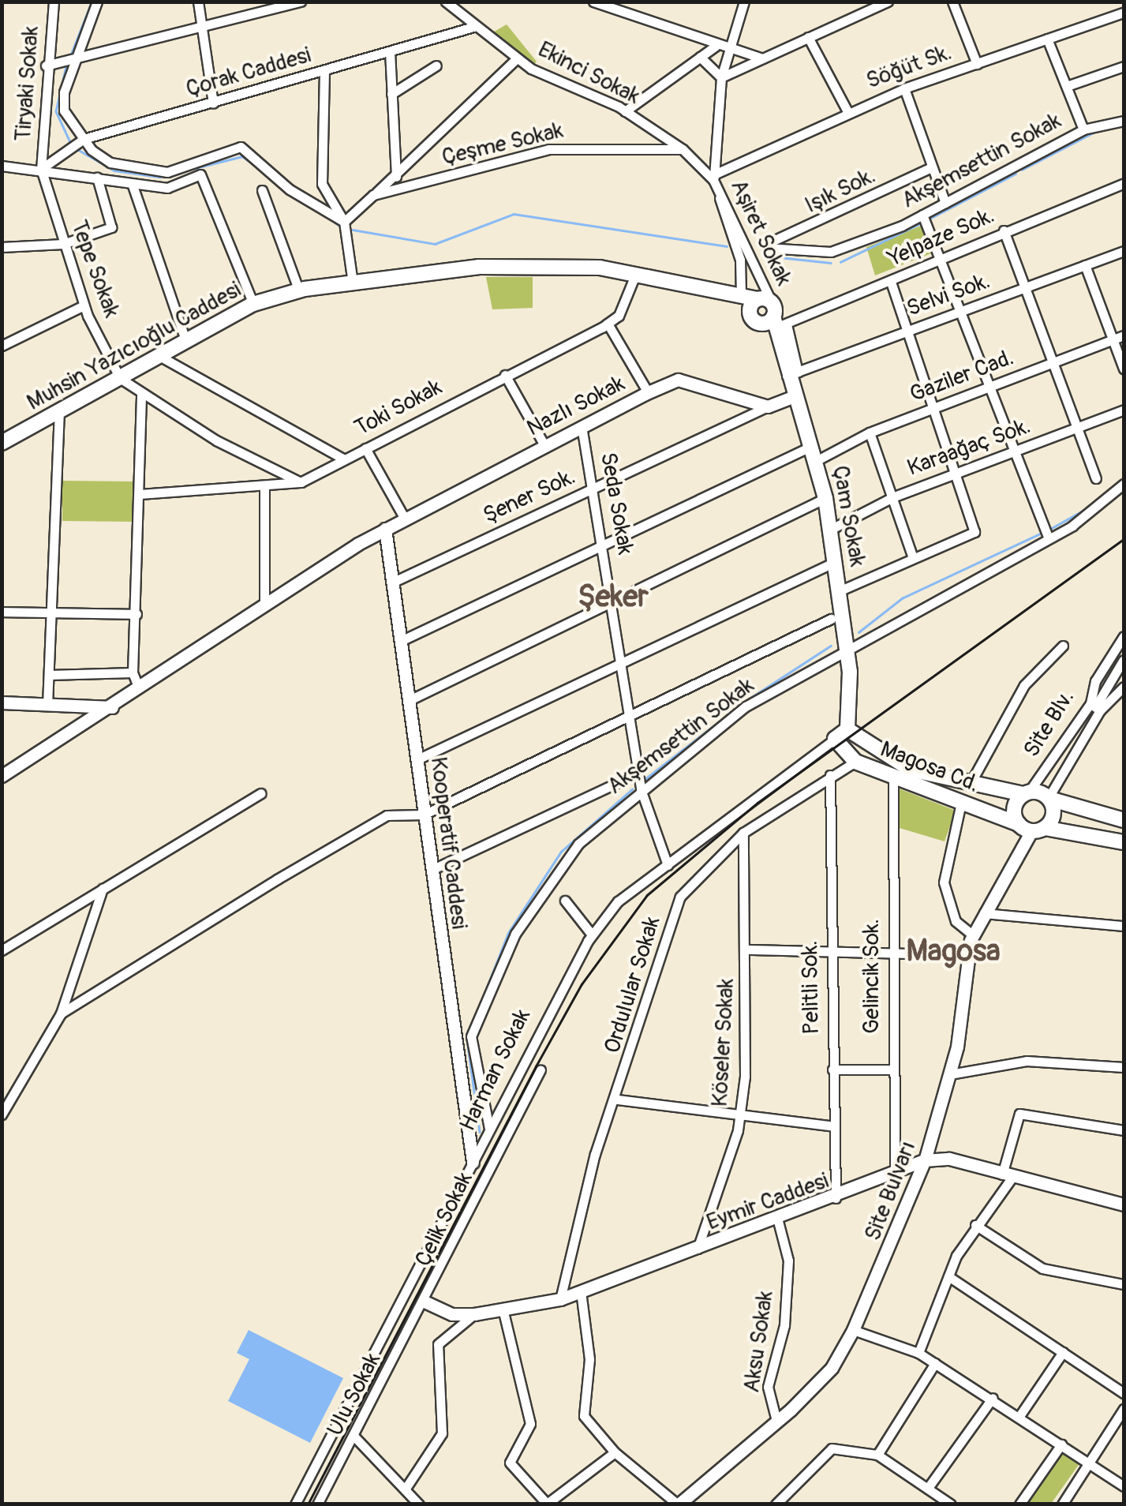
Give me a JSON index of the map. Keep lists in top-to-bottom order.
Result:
{
  "streets": {
    "main road": ["Muhsin Yazıcıoğlu Caddesi", "Çam Sokak", "Magosa Cd."],
    "street": [
      "Söğüt Sk.",
      "Çorak Caddesi",
      "Ekinci Sokak",
      "Tiryaki Sokak",
      "Çeşme Sokak",
      "Akşemsettin Sokak",
      "Işık Sok.",
      "Aşiret Sokak",
      "Yelpaze Sok.",
      "Tepe Sokak",
      "Selvi Sok.",
      "Gaziler Cad.",
      "Nazlı Sokak",
      "Toki Sokak",
      "Karaağaç Sok.",
      "Şener Sok.",
      "Seda Sokak",
      "Site Blv.",
      "Kooperatif Caddesi",
      "Gelincik Sok.",
      "Ordulular Sokak",
      "Pelitli Sok.",
      "Köseler Sokak",
      "Harman Sokak",
      "Site Bulvarı",
      "Eymir Caddesi",
      "Çelik Sokak",
      "Aksu Sokak",
      "Ulu Sokak"
    ]
  },
  "crossings": [
    ["Söğüt Sk.", "Ekinci Sokak"],
    ["Söğüt Sk.", "Aşiret Sokak"],
    ["Çorak Caddesi", "Ekinci Sokak"],
    ["Çorak Caddesi", "Tiryaki Sokak"],
    ["Çorak Caddesi", "Tepe Sokak"],
    ["Ekinci Sokak", "Çeşme Sokak"],
    ["Ekinci Sokak", "Aşiret Sokak"],
    ["Tiryaki Sokak", "Tepe Sokak"],
    ["Akşemsettin Sokak", "Işık Sok."],
    ["Akşemsettin Sokak", "Seda Sokak"],
    ["Akşemsettin Sokak", "Çam Sokak"],
    ["Akşemsettin Sokak", "Harman Sokak"],
    ["Aşiret Sokak", "Yelpaze Sok."],
    ["Aşiret Sokak", "Muhsin Yazıcıoğlu Caddesi"],
    ["Aşiret Sokak", "Çam Sokak"],
    ["Yelpaze Sok.", "Muhsin Yazıcıoğlu Caddesi"],
    ["Yelpaze Sok.", "Çam Sokak"],
    ["Tepe Sokak", "Muhsin Yazıcıoğlu Caddesi"],
    ["Selvi Sok.", "Çam Sokak"],
    ["Muhsin Yazıcıoğlu Caddesi", "Çam Sokak"],
    ["Gaziler Cad.", "Çam Sokak"],
    ["Nazlı Sokak", "Şener Sok."],
    ["Nazlı Sokak", "Seda Sokak"],
    ["Nazlı Sokak", "Kooperatif Caddesi"],
    ["Karaağaç Sok.", "Çam Sokak"],
    ["Şener Sok.", "Seda Sokak"],
    ["Şener Sok.", "Kooperatif Caddesi"],
    ["Seda Sokak", "Harman Sokak"],
    ["Çam Sokak", "Magosa Cd."],
    ["Site Blv.", "Magosa Cd."],
    ["Magosa Cd.", "Gelincik Sok."],
    ["Magosa Cd.", "Ordulular Sokak"],
    ["Magosa Cd.", "Harman Sokak"],
    ["Magosa Cd.", "Site Bulvarı"],
    ["Kooperatif Caddesi", "Harman Sokak"],
    ["Gelincik Sok.", "Eymir Caddesi"],
    ["Ordulular Sokak", "Pelitli Sok."],
    ["Ordulular Sokak", "Köseler Sokak"],
    ["Ordulular Sokak", "Eymir Caddesi"],
    ["Pelitli Sok.", "Eymir Caddesi"],
    ["Köseler Sokak", "Eymir Caddesi"],
    ["Site Bulvarı", "Eymir Caddesi"],
    ["Site Bulvarı", "Aksu Sokak"],
    ["Eymir Caddesi", "Çelik Sokak"],
    ["Eymir Caddesi", "Aksu Sokak"],
    ["Eymir Caddesi", "Ulu Sokak"],
    ["Çelik Sokak", "Ulu Sokak"]
  ],
  "districts": ["Şeker", "Magosa"]
}
